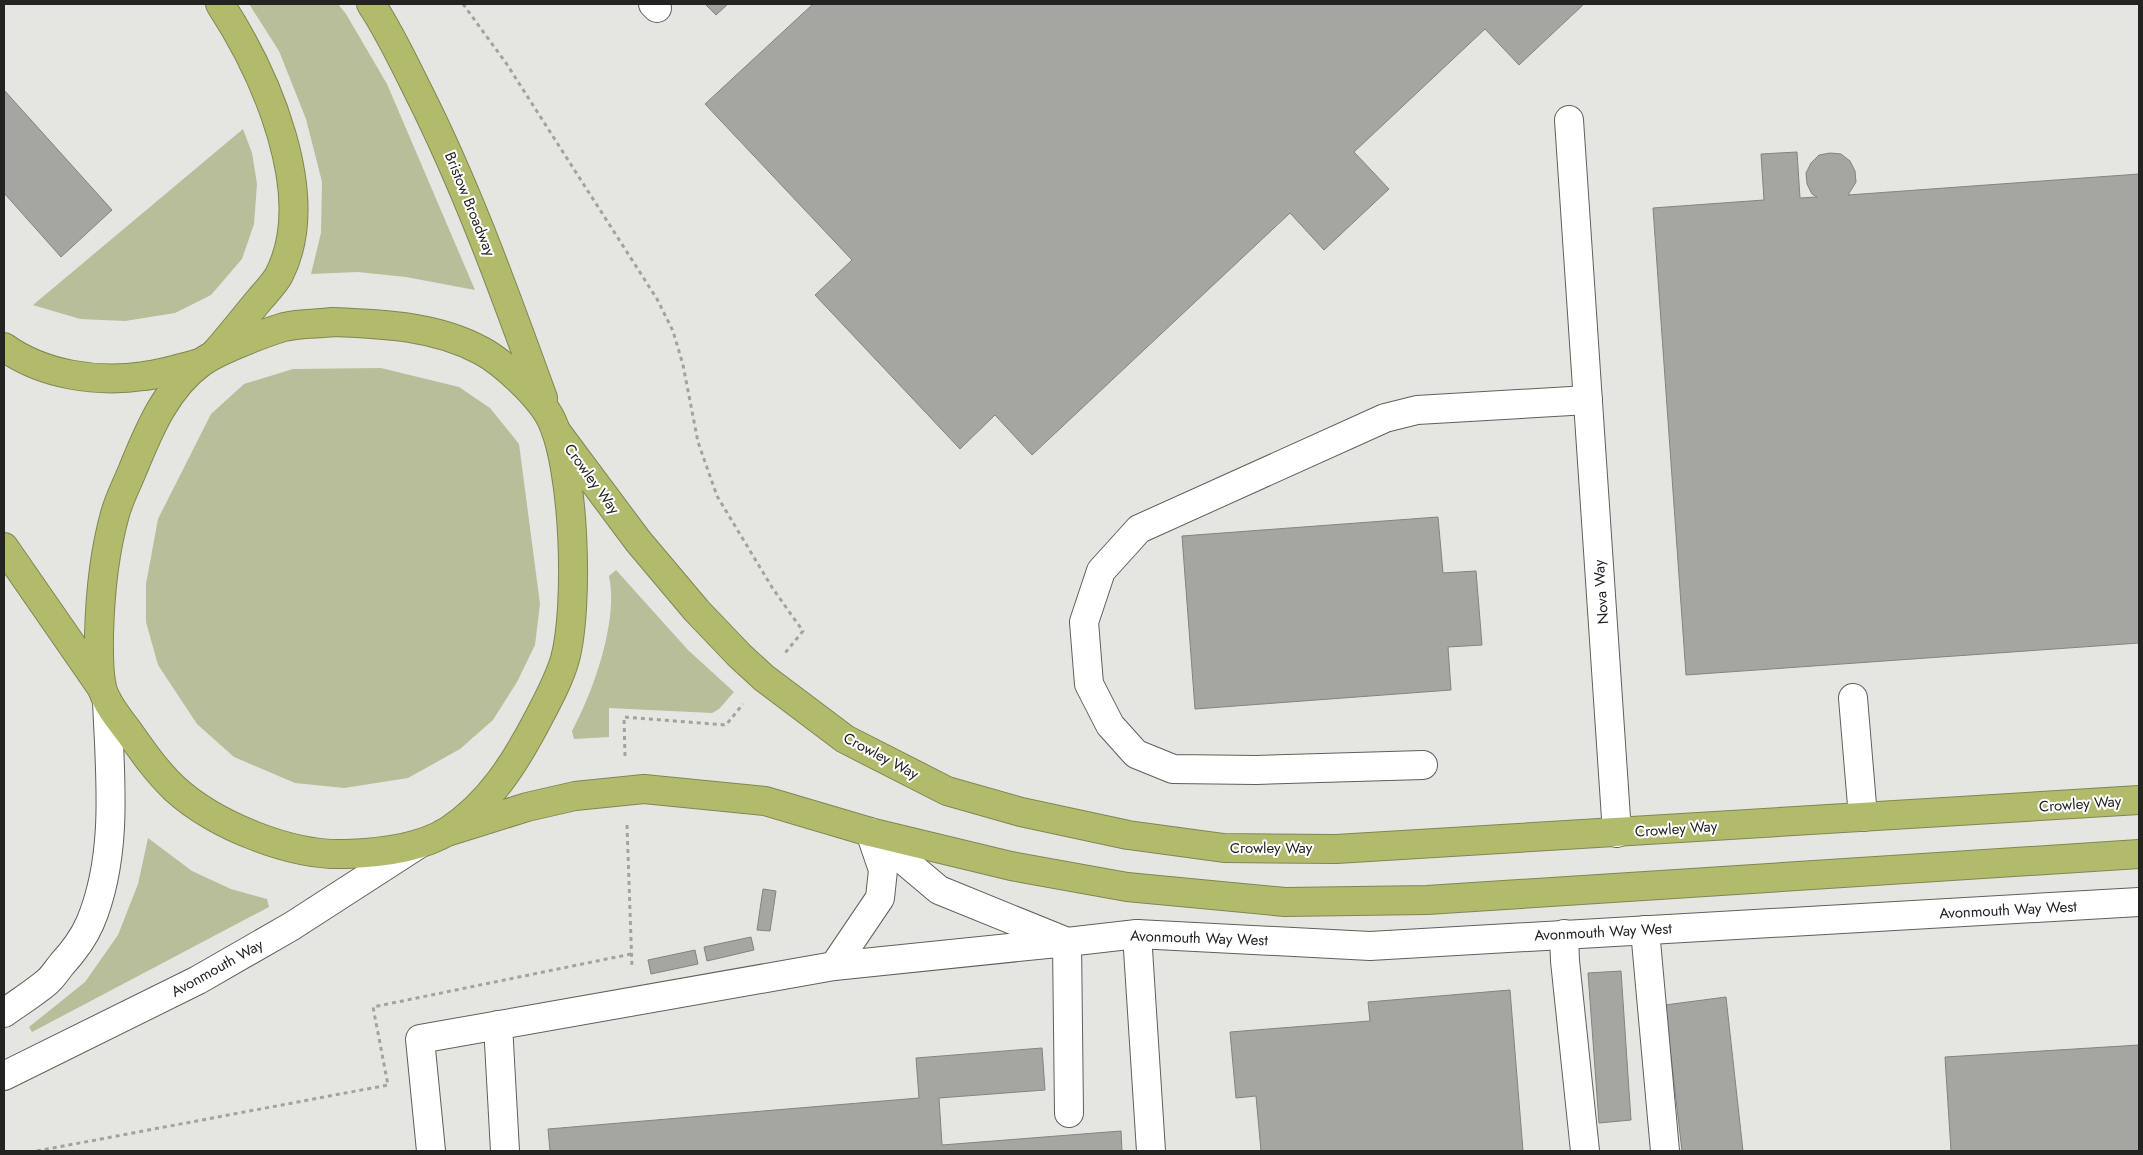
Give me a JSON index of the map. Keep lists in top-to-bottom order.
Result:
{
  "streets": {
    "highway": ["Bristow Broadway", "Crowley Way"],
    "street": ["Nova Way", "Avonmouth Way West", "Avonmouth Way"]
  },
  "crossings": [
    ["Bristow Broadway", "Crowley Way"],
    ["Crowley Way", "Nova Way"]
  ]
}
